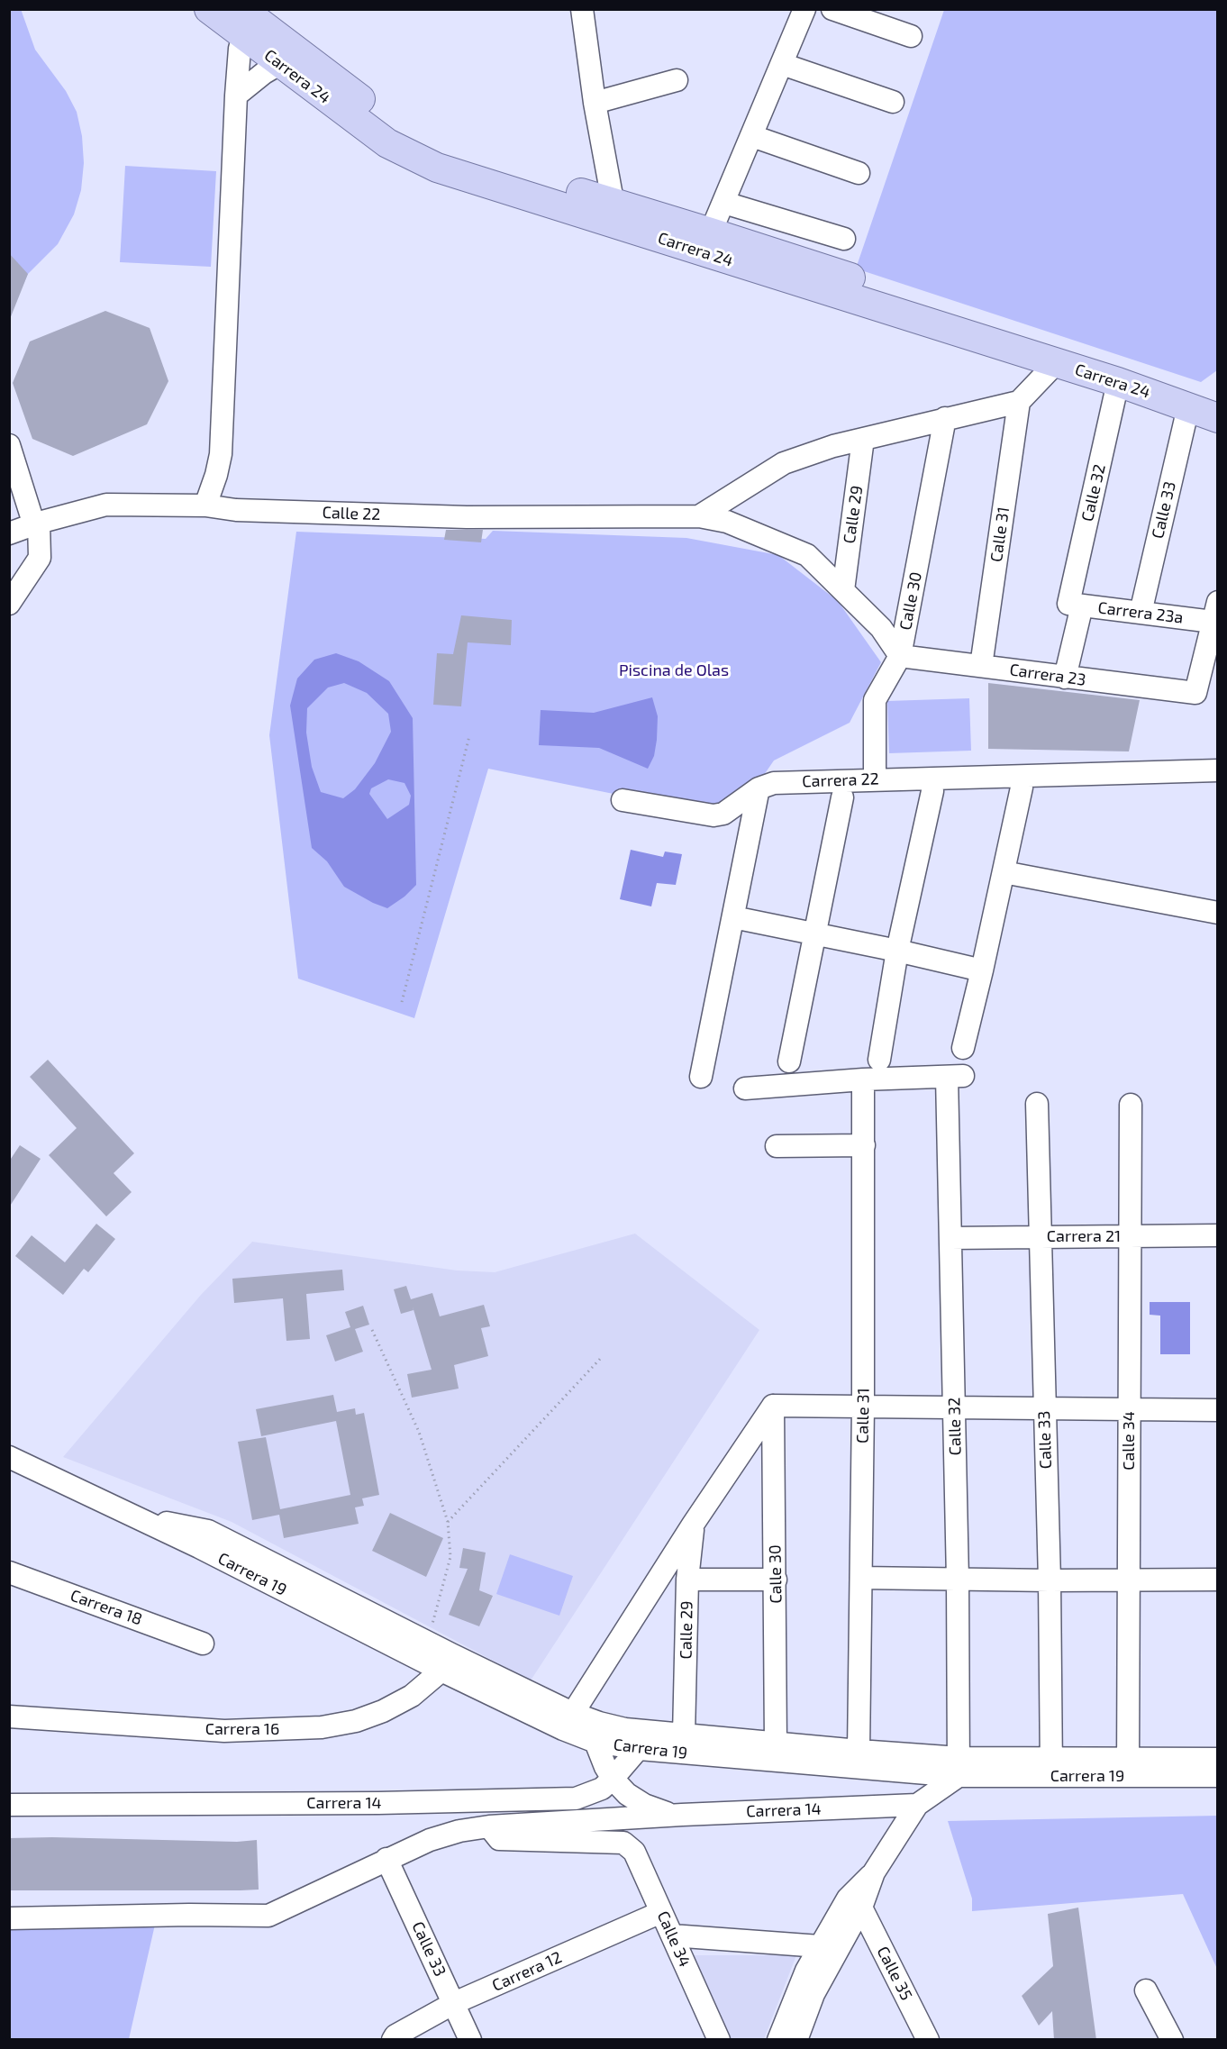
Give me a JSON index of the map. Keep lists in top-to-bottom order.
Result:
{
  "streets": {
    "main road": ["Carrera 24"],
    "street": [
      "Calle 32",
      "Calle 33",
      "Calle 22",
      "Calle 29",
      "Calle 31",
      "Calle 30",
      "Carrera 23a",
      "Carrera 23",
      "Carrera 22",
      "Carrera 21",
      "Calle 34",
      "Carrera 19",
      "Carrera 18",
      "Carrera 16",
      "Carrera 14",
      "Carrera 12",
      "Calle 35"
    ]
  },
  "crossings": [
    ["Carrera 24", "Calle 32"],
    ["Carrera 24", "Calle 33"],
    ["Calle 32", "Calle 31"],
    ["Calle 32", "Carrera 23a"],
    ["Calle 32", "Carrera 23"],
    ["Calle 32", "Carrera 21"],
    ["Calle 32", "Carrera 19"],
    ["Calle 33", "Carrera 23a"],
    ["Calle 33", "Carrera 21"],
    ["Calle 33", "Carrera 19"],
    ["Calle 33", "Carrera 14"],
    ["Calle 33", "Carrera 12"],
    ["Calle 22", "Calle 29"],
    ["Calle 22", "Calle 30"],
    ["Calle 22", "Carrera 23"],
    ["Calle 29", "Carrera 19"],
    ["Calle 31", "Carrera 23"],
    ["Calle 31", "Carrera 19"],
    ["Calle 30", "Carrera 23"],
    ["Calle 30", "Carrera 22"],
    ["Calle 30", "Carrera 19"],
    ["Carrera 23a", "Carrera 23"],
    ["Carrera 21", "Calle 34"],
    ["Calle 34", "Carrera 19"],
    ["Calle 34", "Carrera 14"],
    ["Calle 34", "Carrera 12"],
    ["Carrera 19", "Carrera 16"],
    ["Carrera 19", "Carrera 14"]
  ],
  "parks": ["Piscina de Olas"]
}
